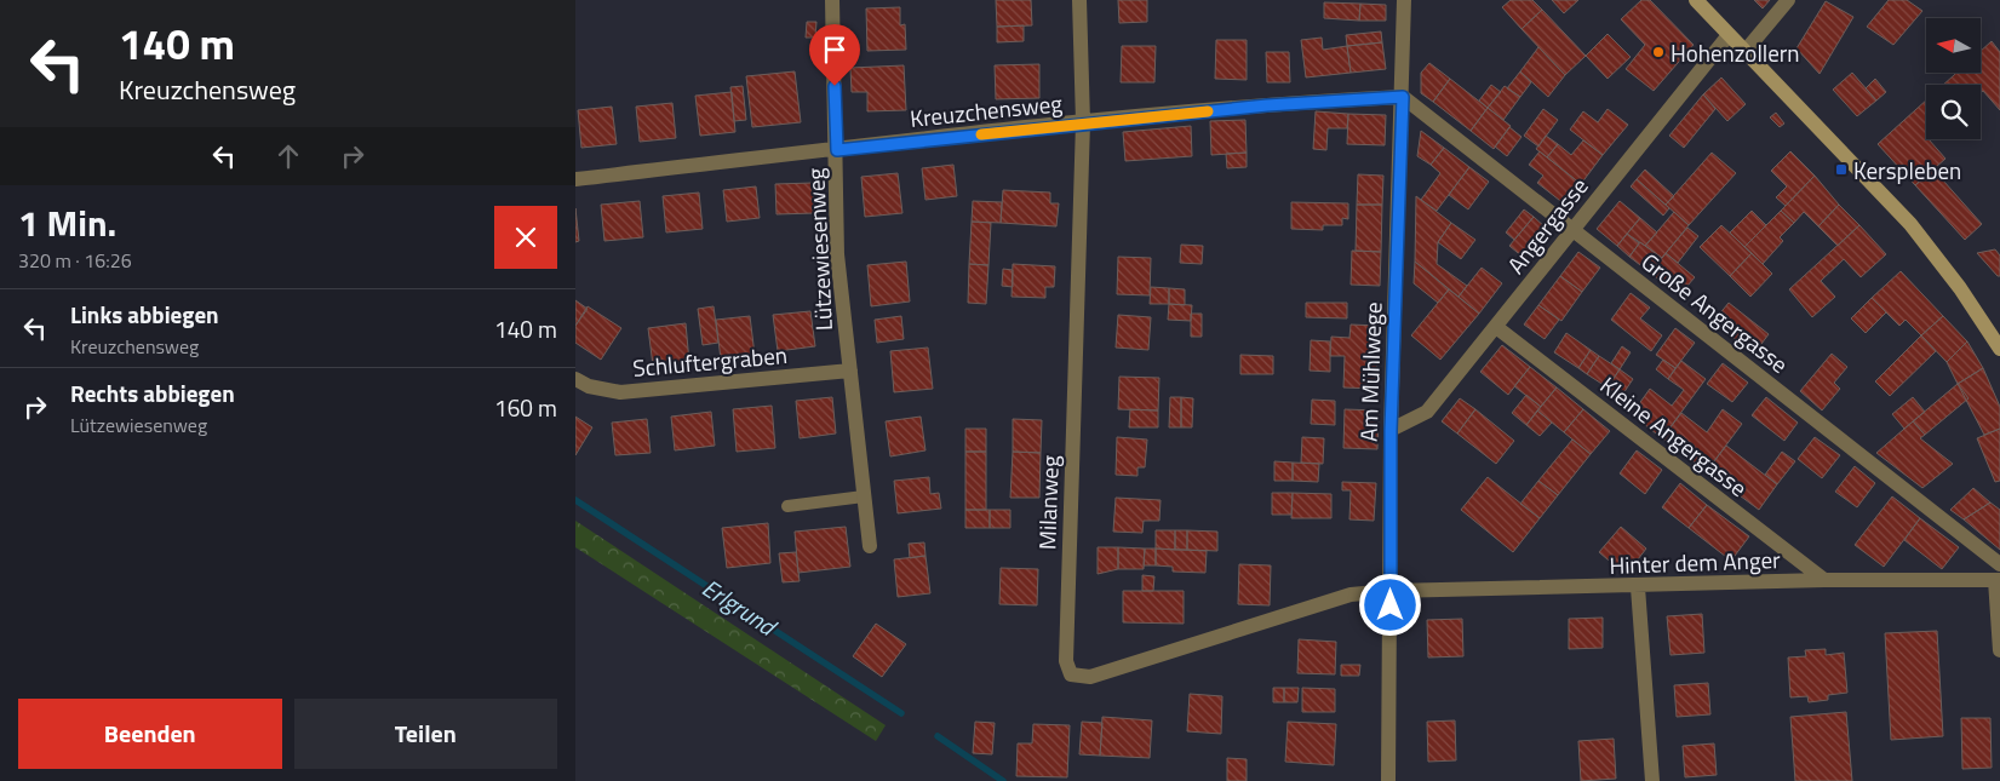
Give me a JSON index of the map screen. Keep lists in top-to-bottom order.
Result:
{
  "streets": {
    "street": [
      "Kreuzchensweg",
      "Angergasse",
      "Lützewiesenweg",
      "Große Angergasse",
      "Schluftergraben",
      "Am Mühlwege",
      "Kleine Angergasse",
      "Milanweg",
      "Hinter dem Anger"
    ]
  },
  "crossings": [
    ["Kreuzchensweg", "Lützewiesenweg"],
    ["Kreuzchensweg", "Große Angergasse"],
    ["Kreuzchensweg", "Am Mühlwege"],
    ["Kreuzchensweg", "Milanweg"],
    ["Angergasse", "Große Angergasse"],
    ["Angergasse", "Am Mühlwege"],
    ["Angergasse", "Kleine Angergasse"],
    ["Lützewiesenweg", "Schluftergraben"],
    ["Große Angergasse", "Am Mühlwege"],
    ["Am Mühlwege", "Milanweg"],
    ["Am Mühlwege", "Hinter dem Anger"],
    ["Kleine Angergasse", "Hinter dem Anger"],
    ["Milanweg", "Hinter dem Anger"]
  ],
  "water": ["Erlgrund"],
  "places": {
    "other": ["Hohenzollern"],
    "transit": ["Kerspleben"]
  },
  "north": "left",
  "page": {
    "turn": ["140 m", "Kreuzchensweg"],
    "heading": ["1 Min.", "320 m · 16:26"],
    "list": [
      {
        "name": "Links abbiegen",
        "note": "Kreuzchensweg",
        "value": "140 m"
      },
      {
        "name": "Rechts abbiegen",
        "note": "Lützewiesenweg",
        "value": "160 m"
      }
    ],
    "buttons": ["Beenden", "Teilen"]
  }
}
